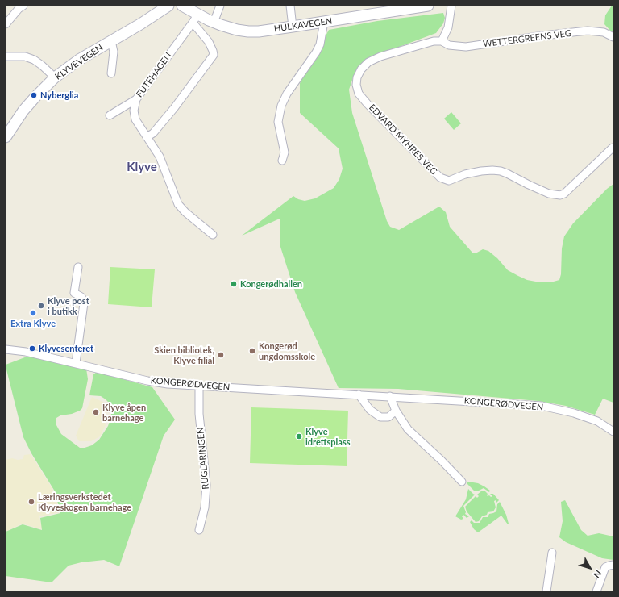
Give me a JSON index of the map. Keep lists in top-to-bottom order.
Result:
{
  "streets": {
    "main road": ["HULKAVEGEN", "KLYVEVEGEN"],
    "street": [
      "WETTERGREENS VEG",
      "FUTEHAGEN",
      "EDVARD MYHRES VEG",
      "KONGERØDVEGEN",
      "RUGLARINGEN"
    ]
  },
  "crossings": [
    ["HULKAVEGEN", "FUTEHAGEN"],
    ["WETTERGREENS VEG", "EDVARD MYHRES VEG"],
    ["KONGERØDVEGEN", "RUGLARINGEN"]
  ],
  "districts": ["Klyve"],
  "places": [
    "Nyberglia",
    "Kongerødhallen",
    "Klyve post i butikk",
    "Extra Klyve",
    "Klyvesenteret",
    "Kongerød ungdomsskole",
    "Skien bibliotek, Klyve filial",
    "Klyve åpen barnehage",
    "Klyve idrettsplass",
    "Læringsverkstedet Klyveskogen barnehage"
  ],
  "north": "bottom right"
}
